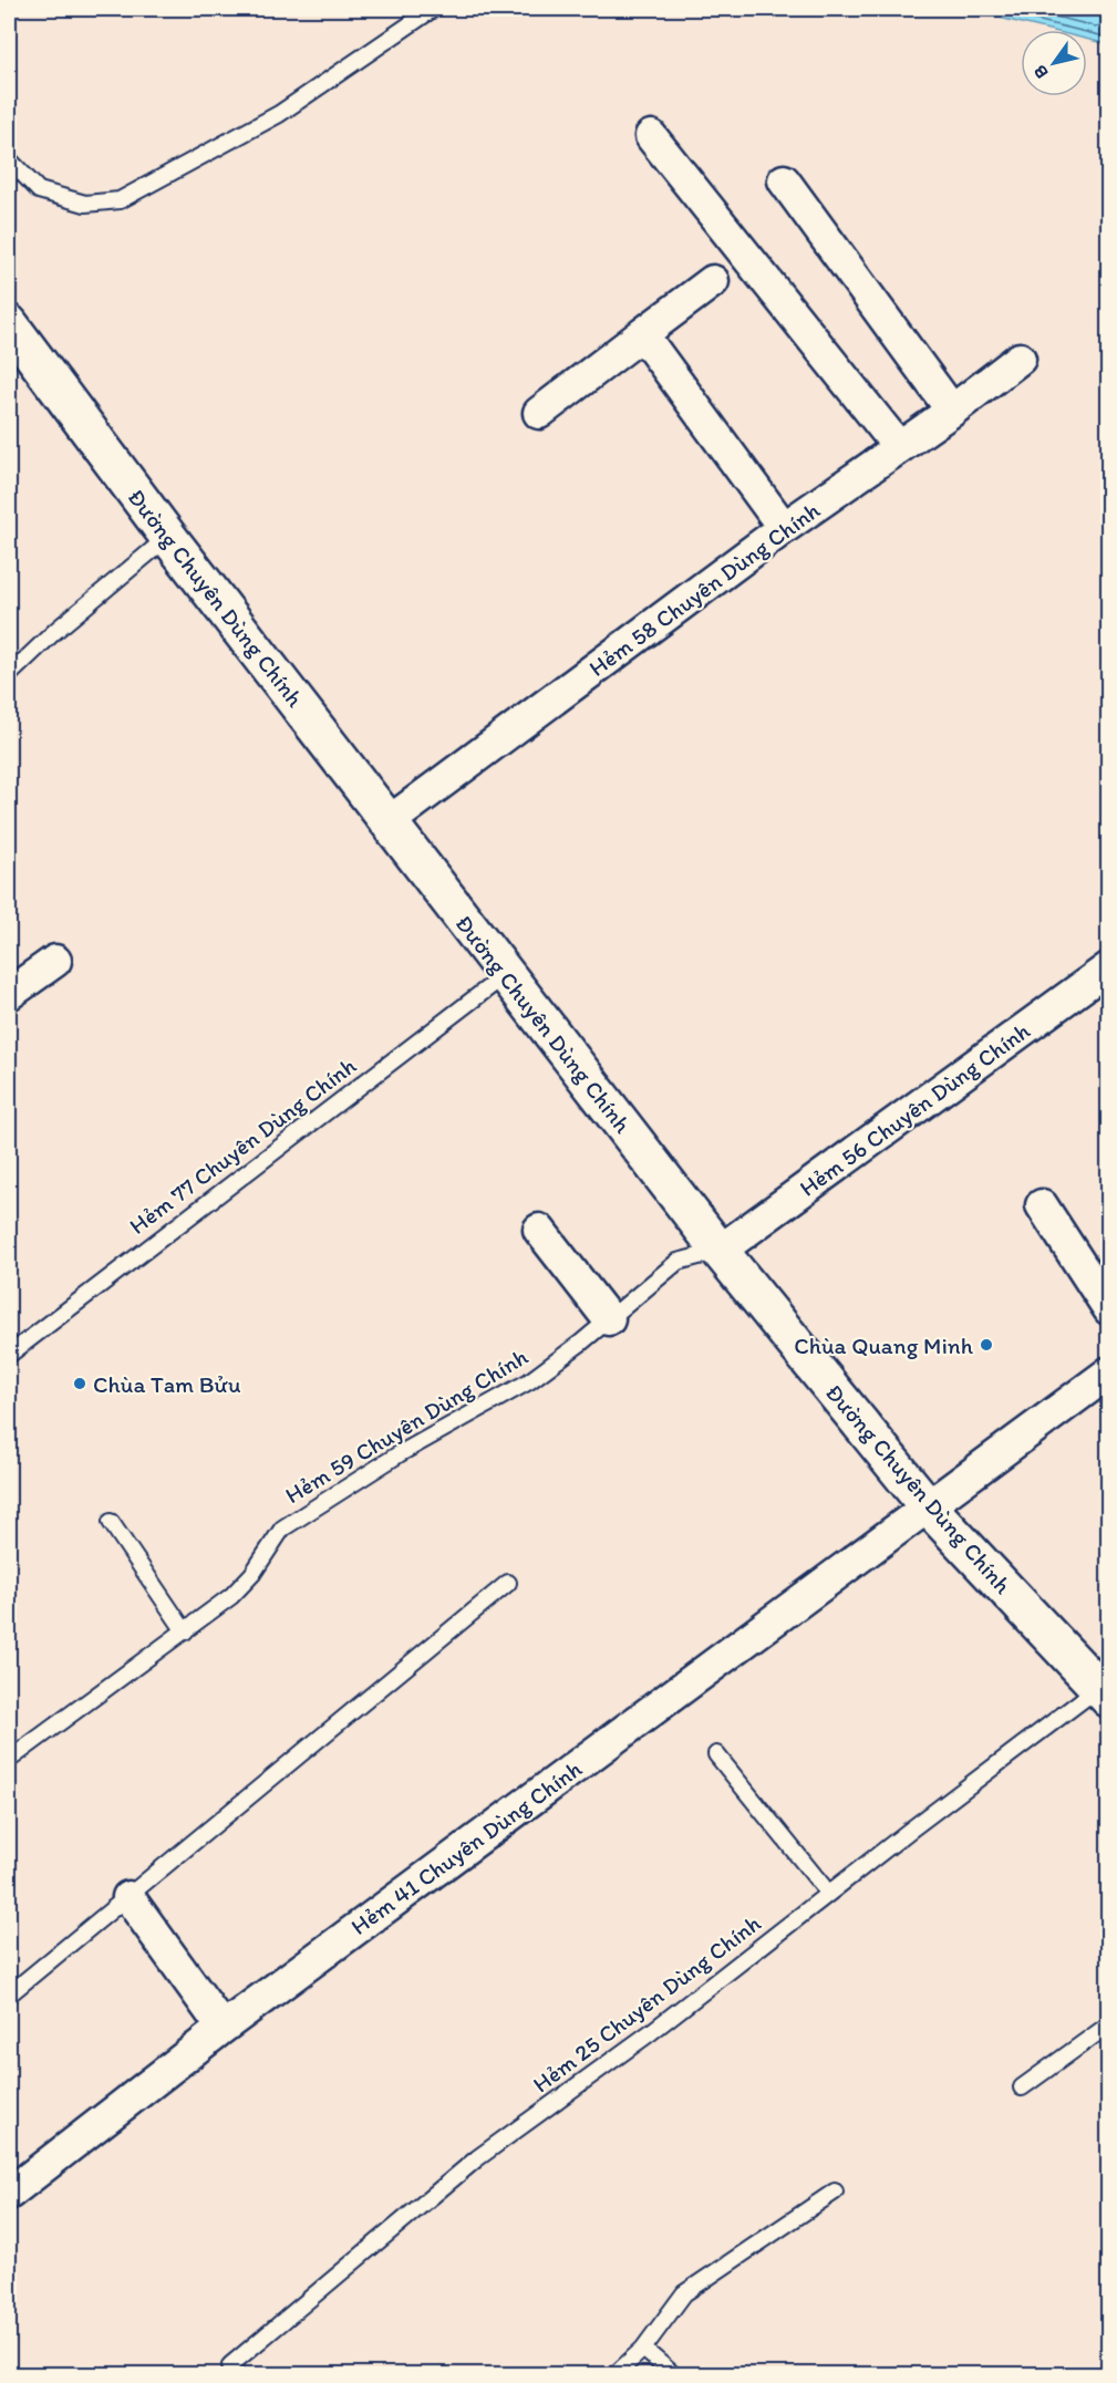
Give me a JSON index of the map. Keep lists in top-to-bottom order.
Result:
{
  "streets": {
    "street": [
      "Hẻm 58 Chuyên Dùng Chính",
      "Đường Chuyên Dùng Chính",
      "Hẻm 56 Chuyên Dùng Chính",
      "Hẻm 41 Chuyên Dùng Chính"
    ],
    "lane": ["Hẻm 77 Chuyên Dùng Chính", "Hẻm 59 Chuyên Dùng Chính", "Hẻm 25 Chuyên Dùng Chính"]
  },
  "crossings": [
    ["Hẻm 58 Chuyên Dùng Chính", "Đường Chuyên Dùng Chính"],
    ["Đường Chuyên Dùng Chính", "Hẻm 56 Chuyên Dùng Chính"],
    ["Đường Chuyên Dùng Chính", "Hẻm 77 Chuyên Dùng Chính"],
    ["Đường Chuyên Dùng Chính", "Hẻm 59 Chuyên Dùng Chính"],
    ["Đường Chuyên Dùng Chính", "Hẻm 41 Chuyên Dùng Chính"],
    ["Đường Chuyên Dùng Chính", "Hẻm 25 Chuyên Dùng Chính"],
    ["Hẻm 56 Chuyên Dùng Chính", "Hẻm 59 Chuyên Dùng Chính"]
  ],
  "places": ["Chùa Quang Minh", "Chùa Tam Bửu"],
  "north": "bottom left"
}
